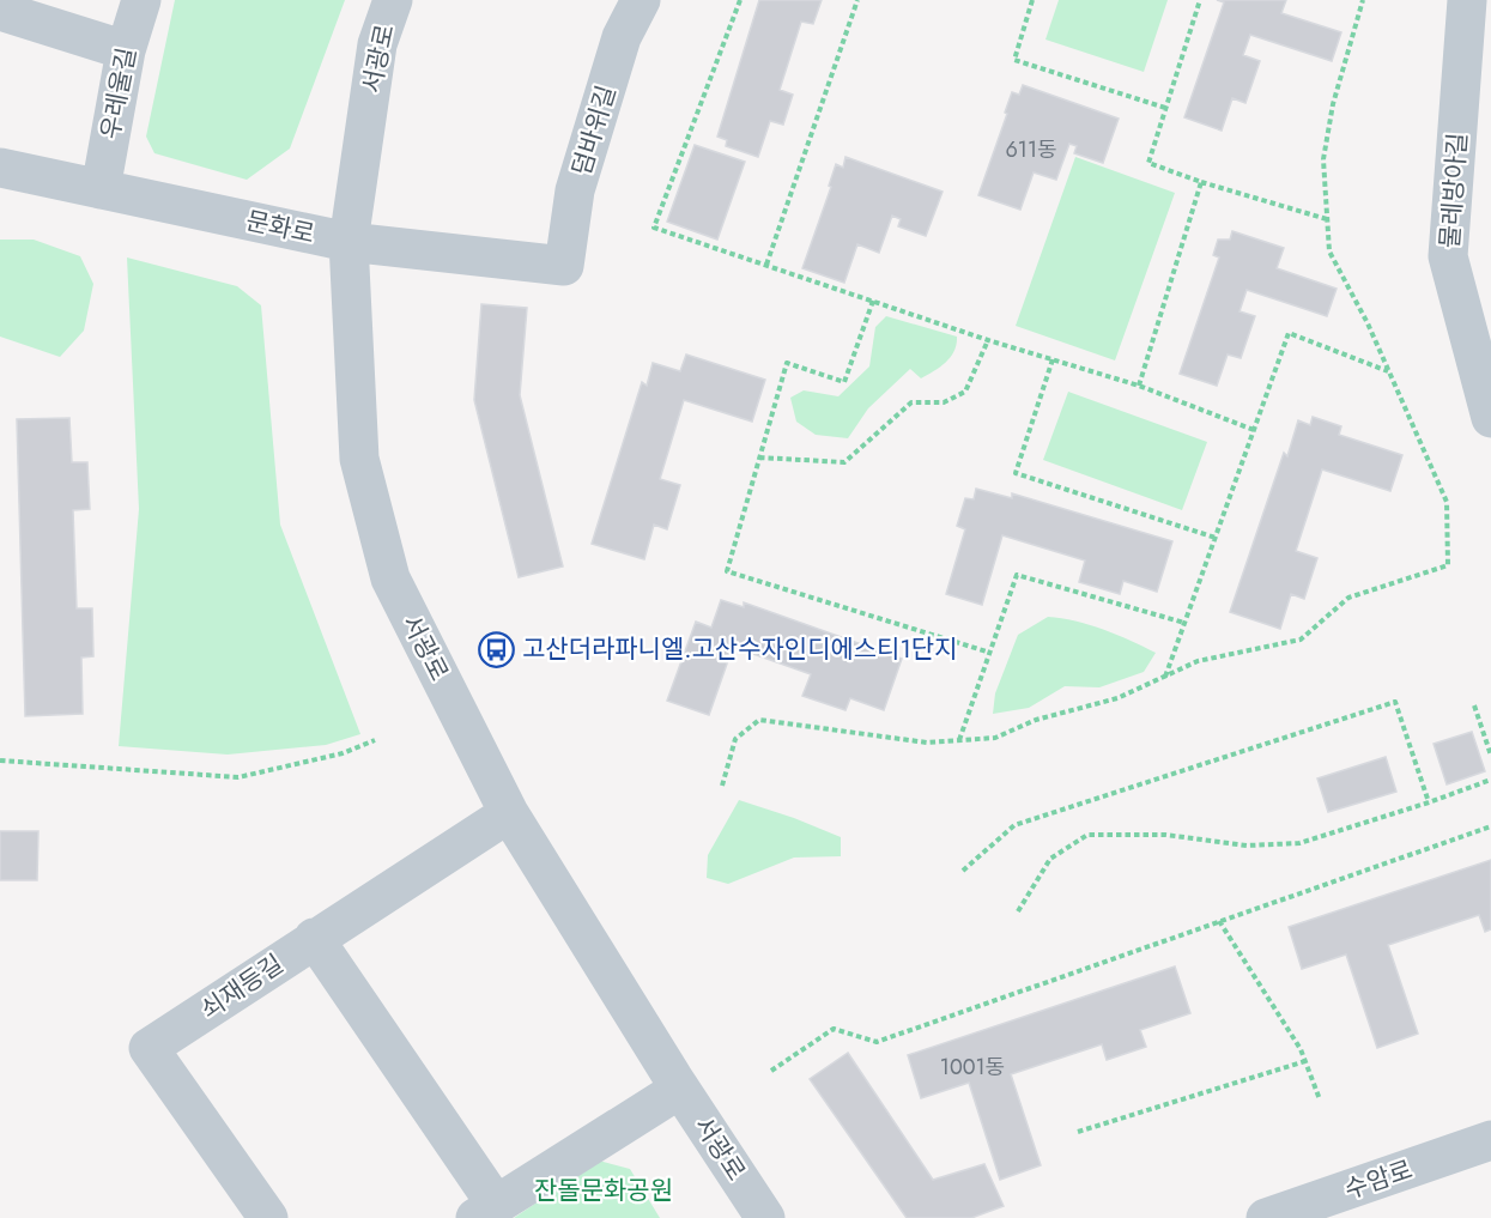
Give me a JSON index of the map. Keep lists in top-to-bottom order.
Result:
{
  "streets": {
    "street": [
      "서광로",
      "우레울길",
      "덤바위길",
      "물레방아길",
      "문화로",
      "쇠재등길",
      "수암로"
    ]
  },
  "crossings": [
    ["서광로", "문화로"],
    ["서광로", "쇠재등길"],
    ["우레울길", "문화로"],
    ["덤바위길", "문화로"]
  ],
  "parks": ["잔돌문화공원"],
  "places": {
    "bus stop": ["고산더라파니엘.고산수자인디에스티1단지"]
  },
  "house_numbers": ["611동", "1001동"]
}
